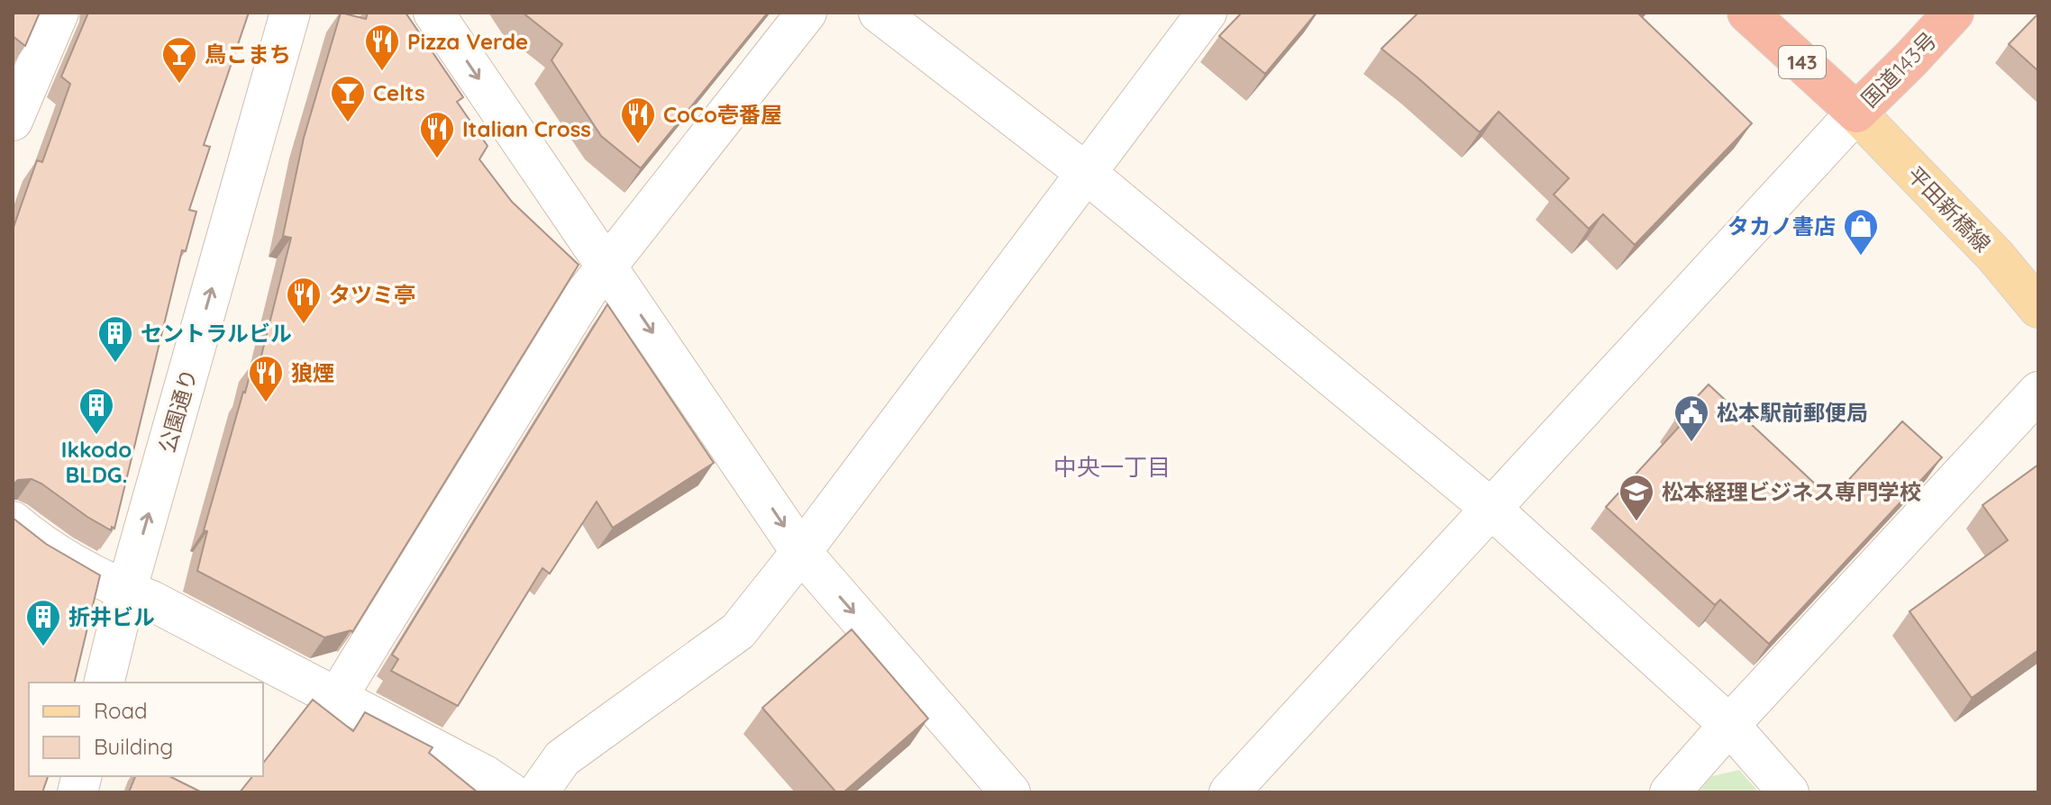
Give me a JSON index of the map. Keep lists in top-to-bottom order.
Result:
{
  "streets": {
    "highway": ["143", "国道143号"],
    "main road": ["平田新橋線"],
    "street": ["公園通り"]
  },
  "crossings": [
    ["国道143号", "平田新橋線"]
  ],
  "districts": ["中央一丁目"],
  "places": {
    "restaurant": [
      "Pizza Verde",
      "CoCo壱番屋",
      "Italian Cross",
      "タツミ亭",
      "狼煙"
    ],
    "bar": ["鳥こまち", "Celts"],
    "shop": ["タカノ書店"],
    "building": ["セントラルビル", "Ikkodo BLDG.", "折井ビル"],
    "public building": ["松本駅前郵便局"],
    "school or university": ["松本経理ビジネス専門学校"]
  },
  "legend": ["Road", "Building"]
}
